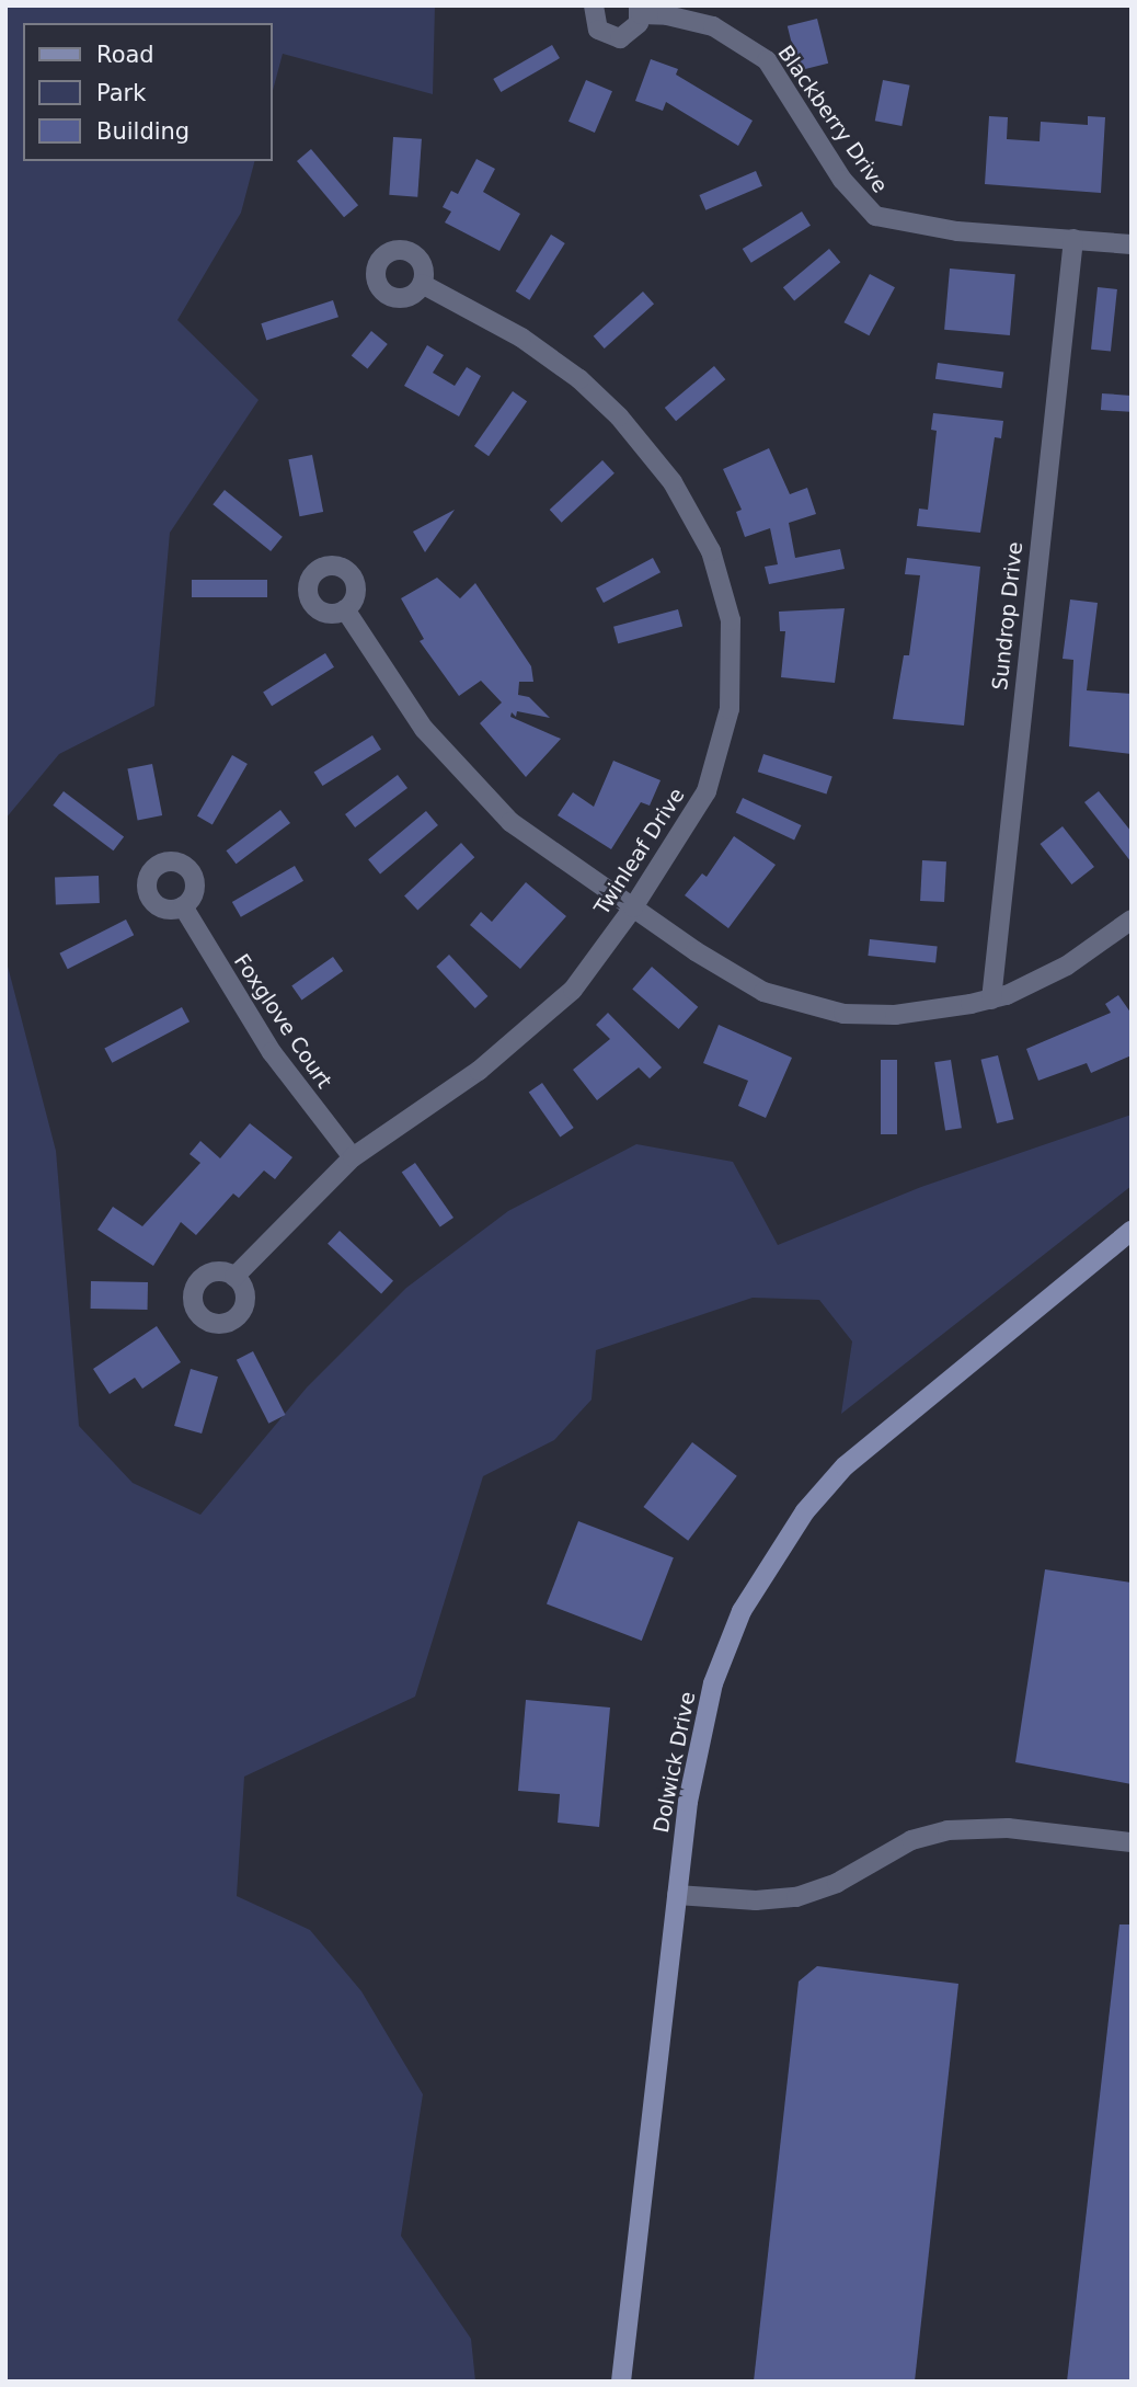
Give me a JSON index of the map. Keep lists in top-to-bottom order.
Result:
{
  "streets": {
    "main road": ["Dolwick Drive"],
    "street": [
      "Blackberry Drive",
      "Sundrop Drive",
      "Twinleaf Drive",
      "Foxglove Court"
    ]
  },
  "crossings": [
    ["Blackberry Drive", "Sundrop Drive"],
    ["Twinleaf Drive", "Foxglove Court"]
  ],
  "legend": ["Road", "Park", "Building"]
}
